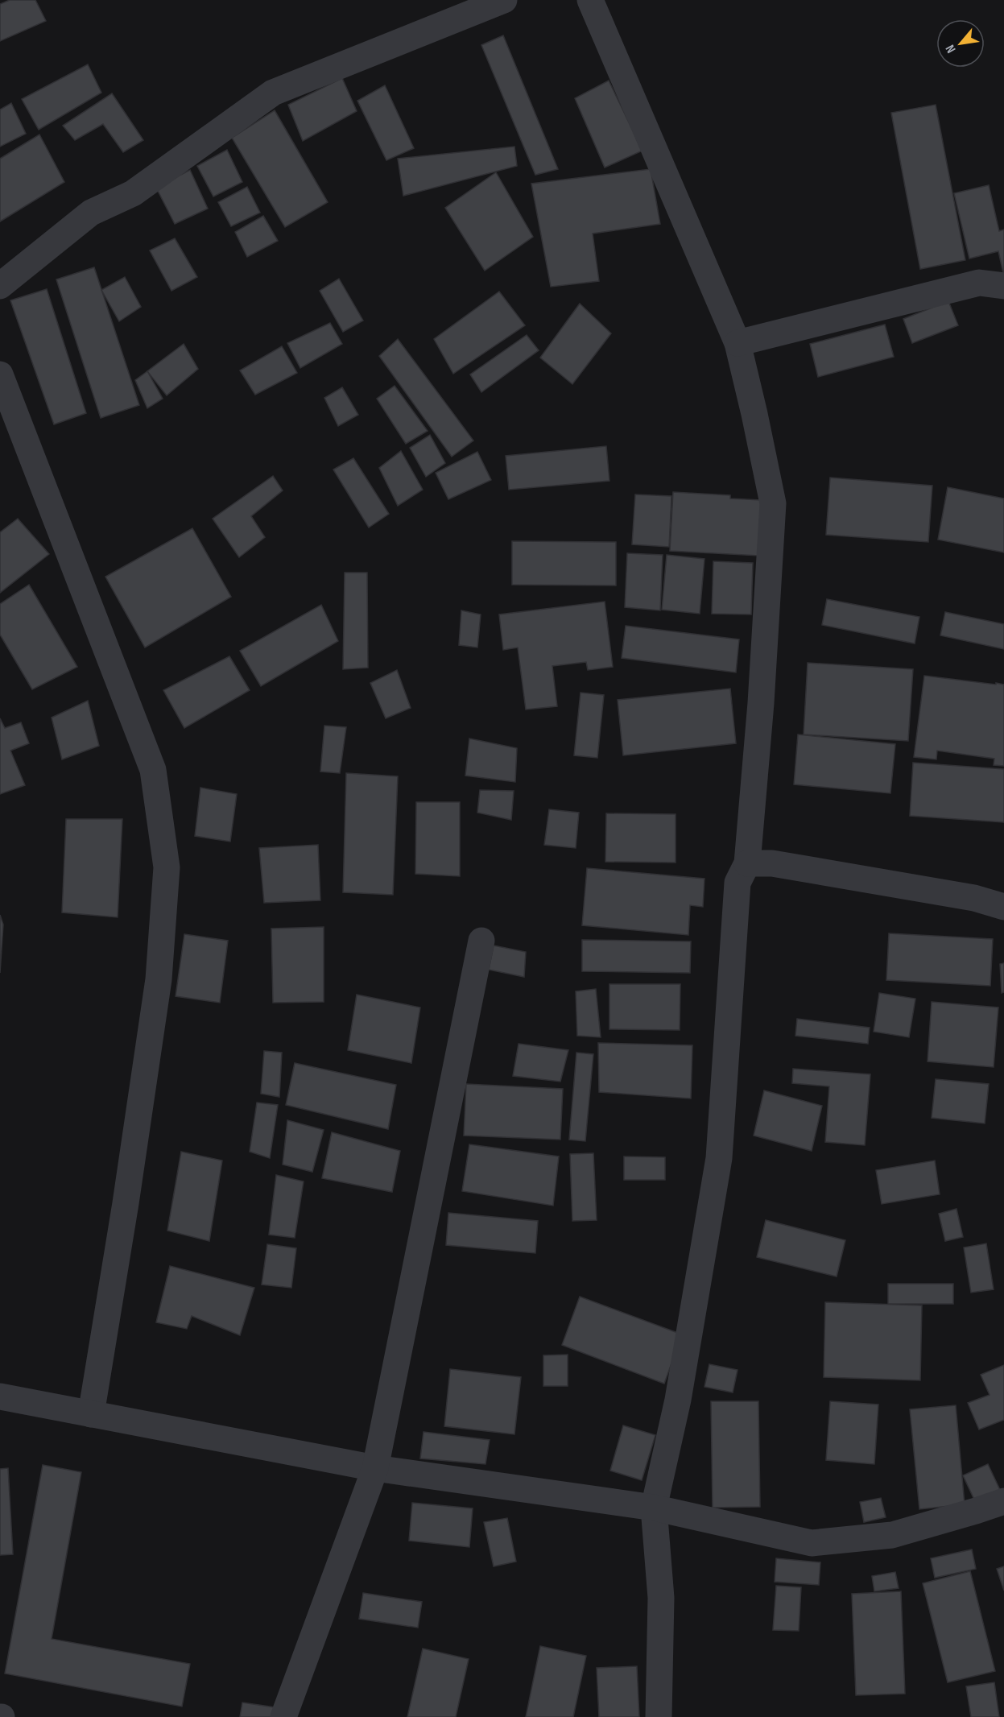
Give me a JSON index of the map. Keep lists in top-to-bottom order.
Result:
{
  "north": "bottom left"
}
